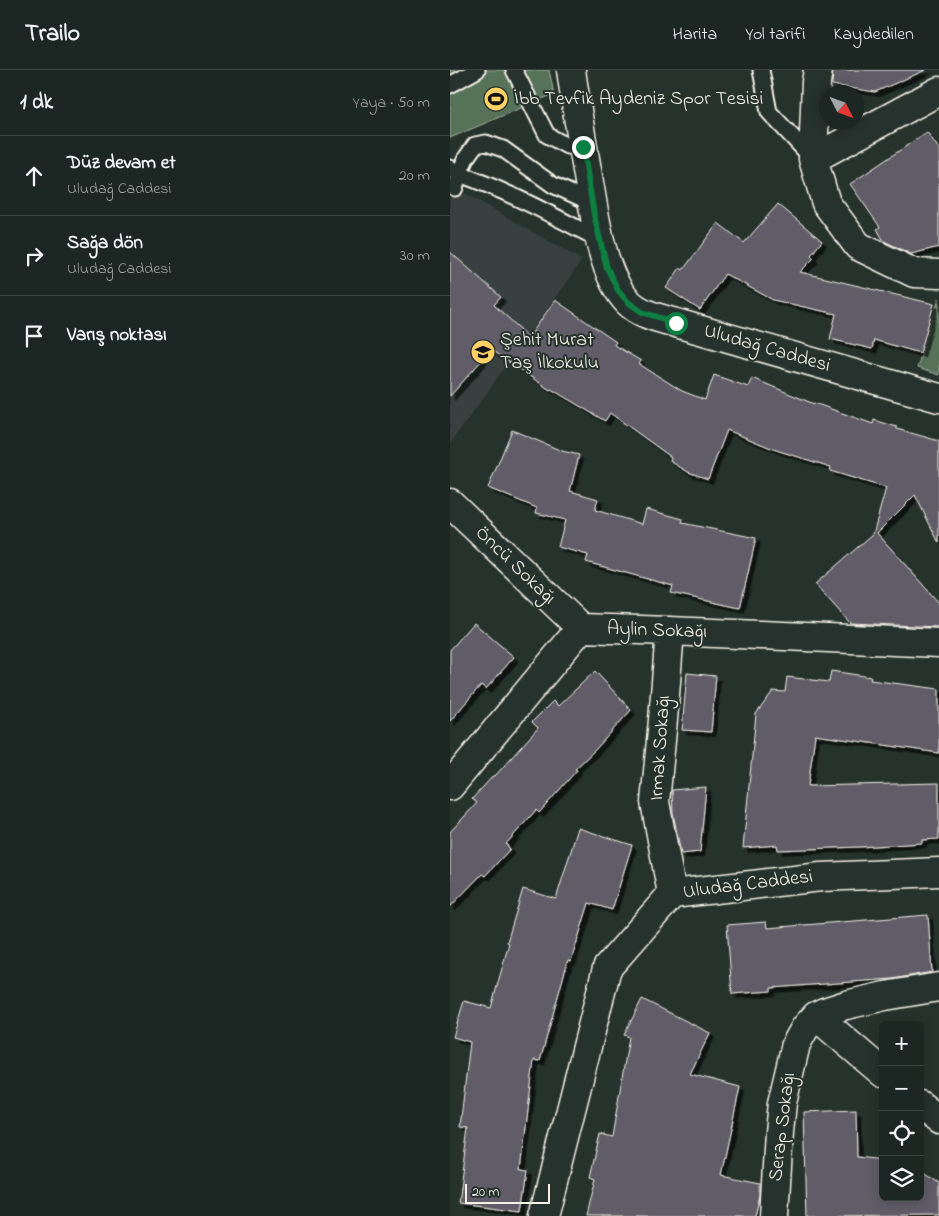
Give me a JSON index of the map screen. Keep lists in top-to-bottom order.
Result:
{
  "streets": {
    "street": [
      "Uludağ Caddesi",
      "Öncü Sokağı",
      "Aylin Sokağı",
      "Irmak Sokağı",
      "Serap Sokağı"
    ]
  },
  "crossings": [
    ["Uludağ Caddesi", "Irmak Sokağı"],
    ["Öncü Sokağı", "Aylin Sokağı"],
    ["Aylin Sokağı", "Irmak Sokağı"]
  ],
  "places": {
    "sports": ["İbb Tevfik Aydeniz Spor Tesisi"],
    "school or university": ["Şehit Murat Taş İlkokulu"]
  },
  "scale_bar": "20 m",
  "north": "bottom right",
  "page": {
    "header": "Trailo",
    "nav": ["Harita", "Yol tarifi", "Kaydedilen"],
    "heading": ["1 dk", "Yaya · 50 m"],
    "list": [
      ["Düz devam et", "Uludağ Caddesi", "20 m"],
      ["Sağa dön", "Uludağ Caddesi", "30 m"],
      "Varış noktası"
    ],
    "map_buttons": ["+", "−"],
    "scale": "20 m"
  }
}
